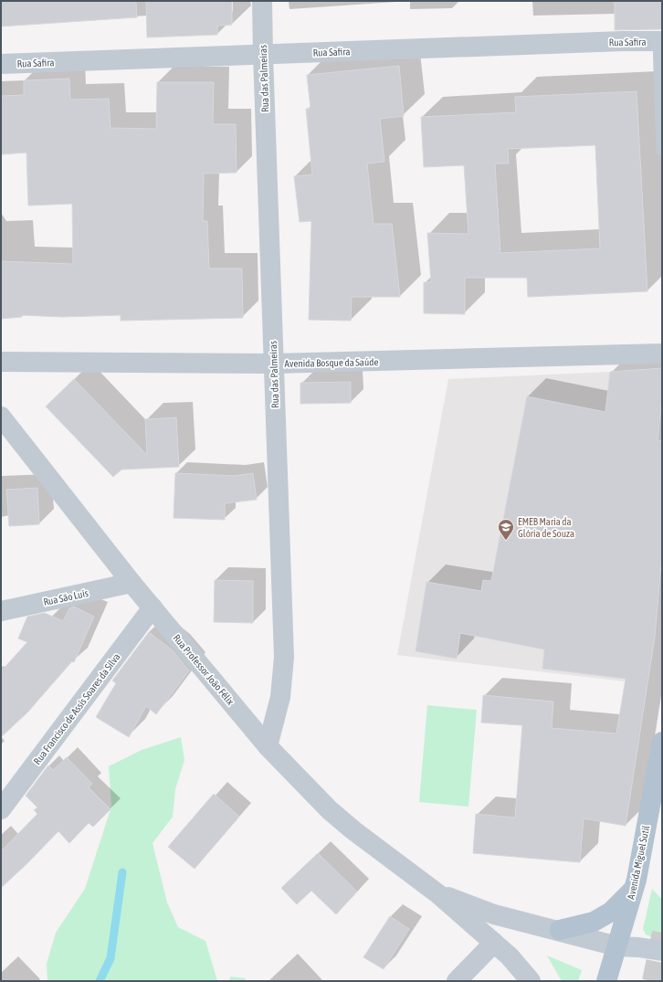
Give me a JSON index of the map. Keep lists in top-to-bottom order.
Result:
{
  "streets": {
    "main road": ["Avenida Miguel Sutil"],
    "street": [
      "Rua Safira",
      "Rua das Palmeiras",
      "Avenida Bosque da Saúde",
      "Rua São Luís",
      "Rua Professor João Félix",
      "Rua Francisco de Assis Soares da Silva"
    ]
  },
  "crossings": [
    ["Rua Safira", "Rua das Palmeiras"],
    ["Rua das Palmeiras", "Avenida Bosque da Saúde"],
    ["Rua das Palmeiras", "Rua Professor João Félix"],
    ["Rua São Luís", "Rua Professor João Félix"],
    ["Rua Professor João Félix", "Rua Francisco de Assis Soares da Silva"]
  ],
  "places": {
    "school or university": ["EMEB Maria da Glória de Souza"]
  }
}
